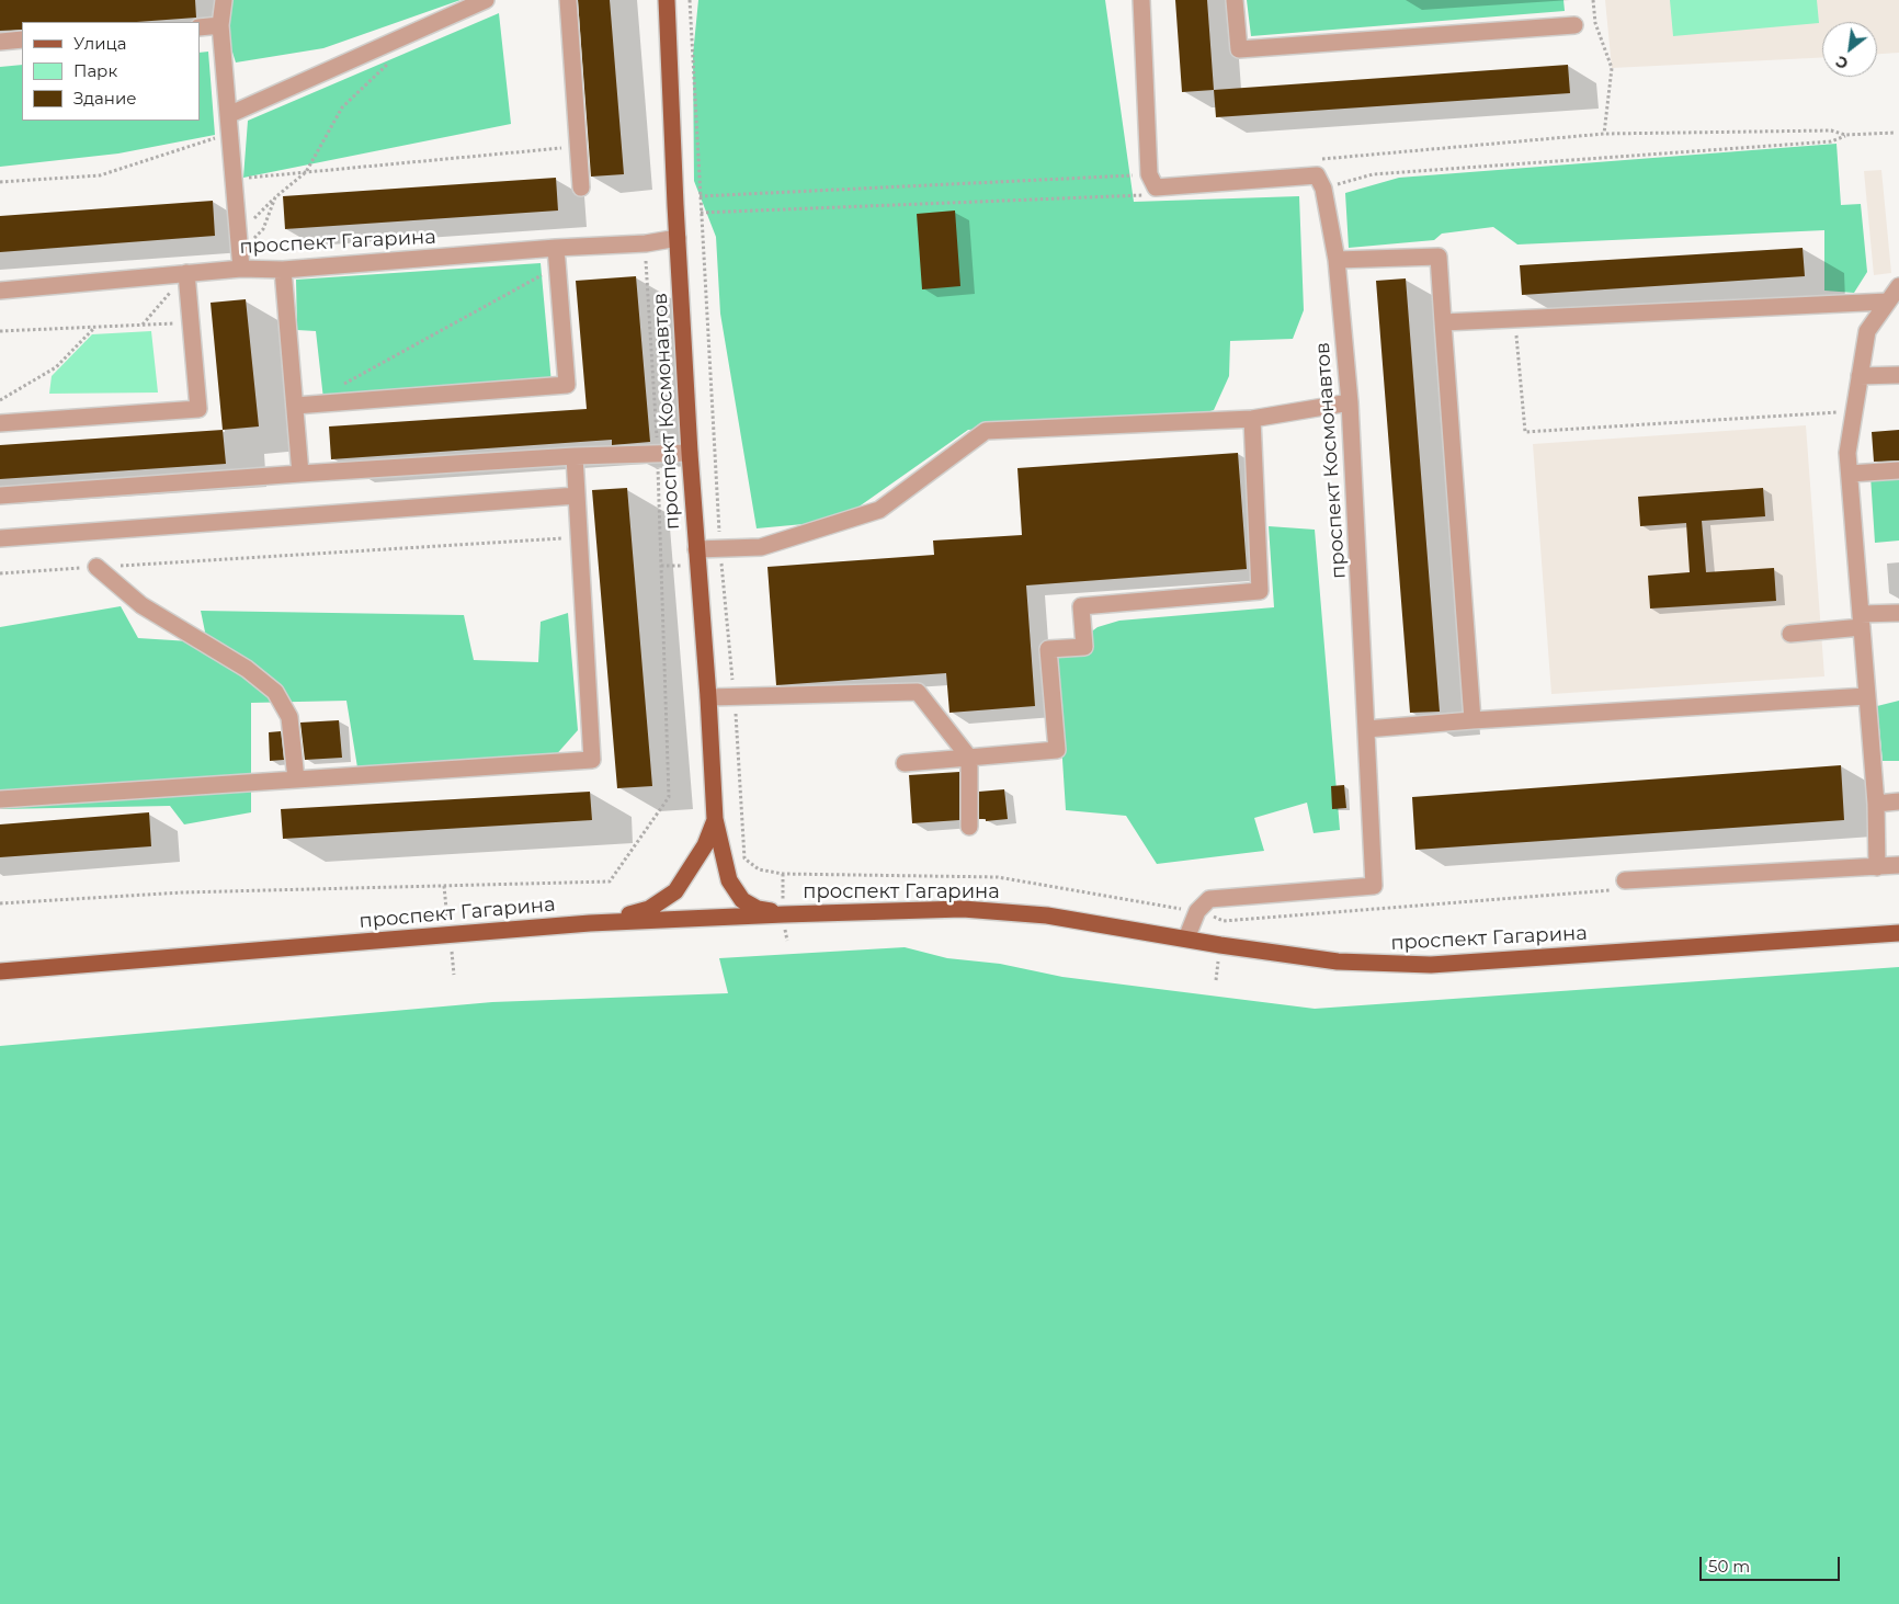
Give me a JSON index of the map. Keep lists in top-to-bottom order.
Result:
{
  "streets": {
    "main road": ["проспект Гагарина", "проспект Космонавтов"]
  },
  "crossings": [
    ["проспект Гагарина", "проспект Космонавтов"]
  ],
  "legend": ["Улица", "Парк", "Здание"],
  "scale_bar": "50 m",
  "north": "bottom left"
}
